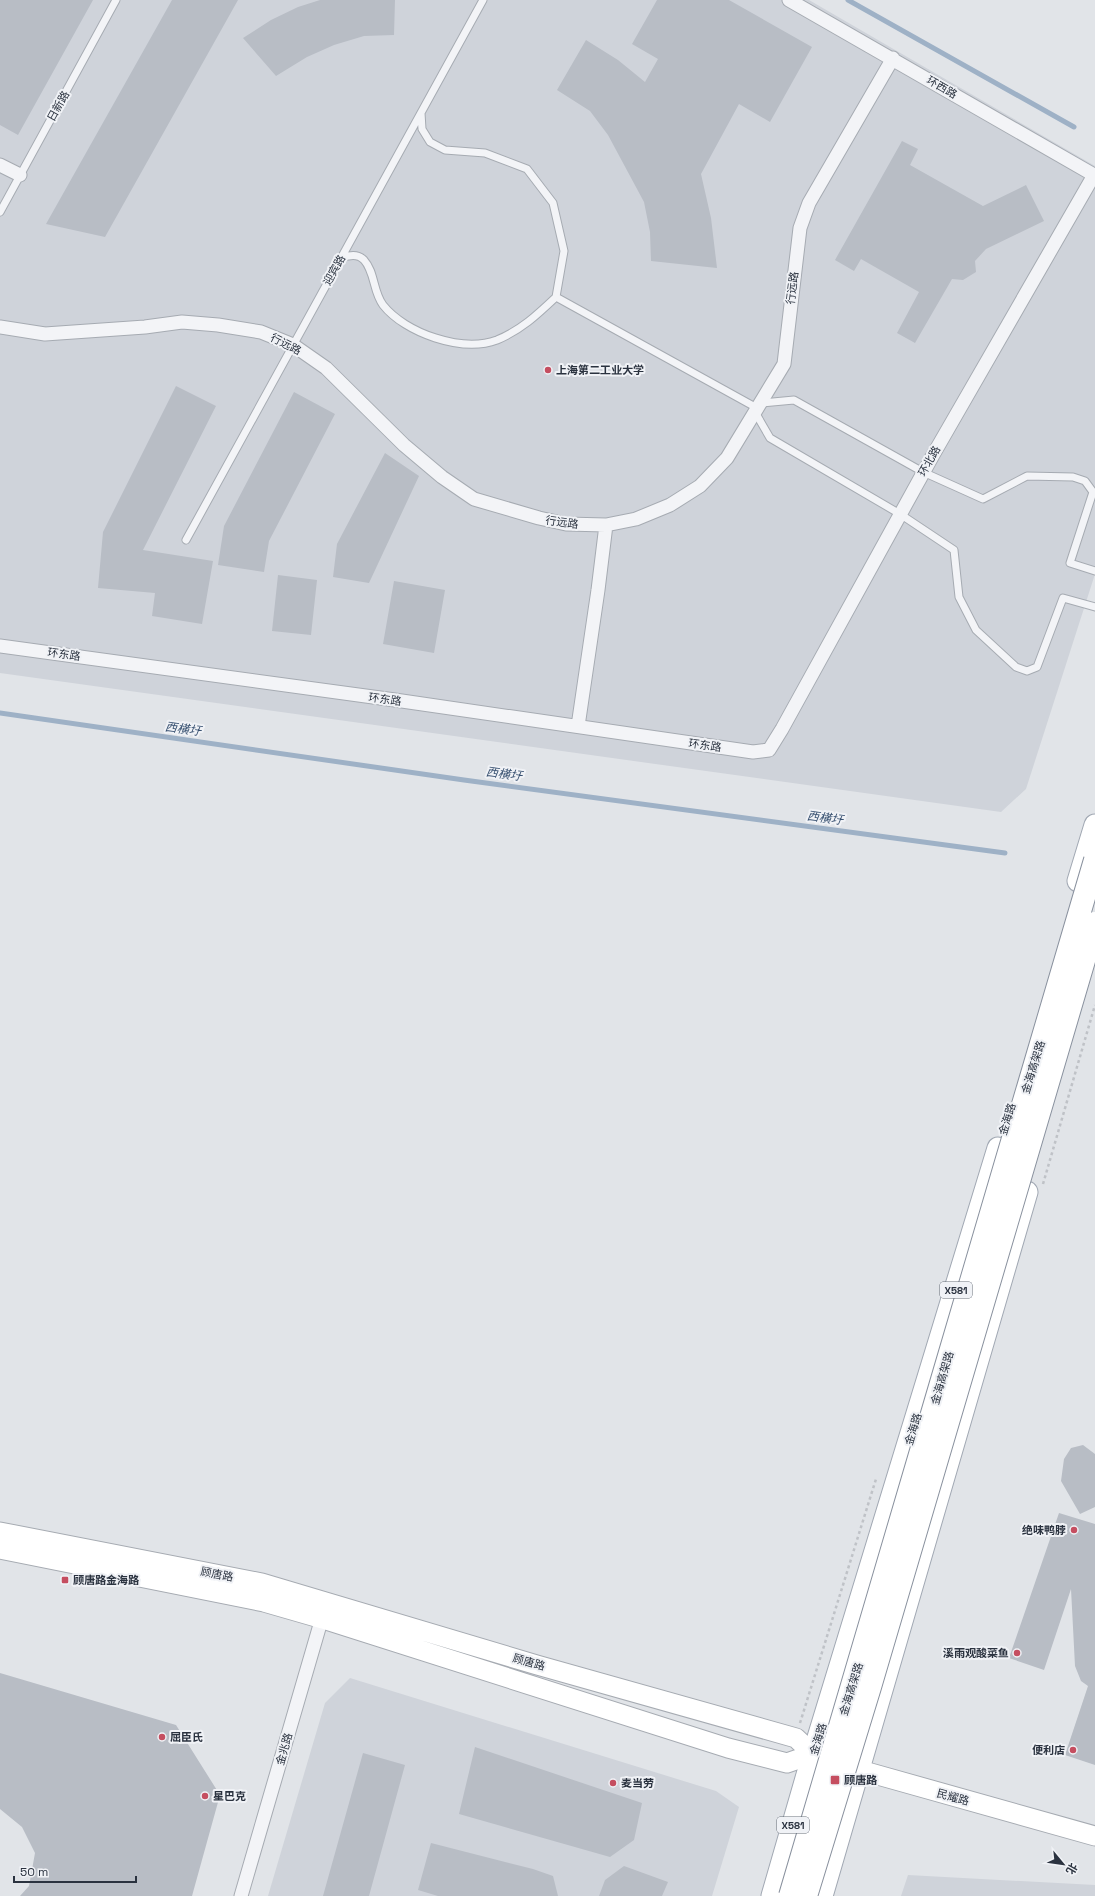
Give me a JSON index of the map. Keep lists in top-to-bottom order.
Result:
{
  "streets": {
    "highway": ["金海高架路"],
    "main road": [
      "金海路",
      "X581",
      "顾唐路",
      "民耀路"
    ],
    "street": [
      "环西路",
      "行远路",
      "环北路",
      "环东路",
      "金兆路"
    ],
    "lane": ["日新路", "迎宾路"]
  },
  "crossings": [
    ["环西路", "行远路"],
    ["环西路", "环北路"],
    ["迎宾路", "行远路"],
    ["环北路", "环东路"],
    ["金海路", "顾唐路"],
    ["金海路", "民耀路"],
    ["顾唐路", "金兆路"],
    ["顾唐路", "民耀路"]
  ],
  "water": ["西横圩"],
  "places": {
    "other": [
      "上海第二工业大学",
      "绝味鸭脖",
      "溪雨观酸菜鱼",
      "屈臣氏",
      "便利店",
      "麦当劳",
      "星巴克"
    ],
    "transit": ["顾唐路金海路", "顾唐路"]
  },
  "scale_bar": "50 m",
  "north": "bottom right"
}
